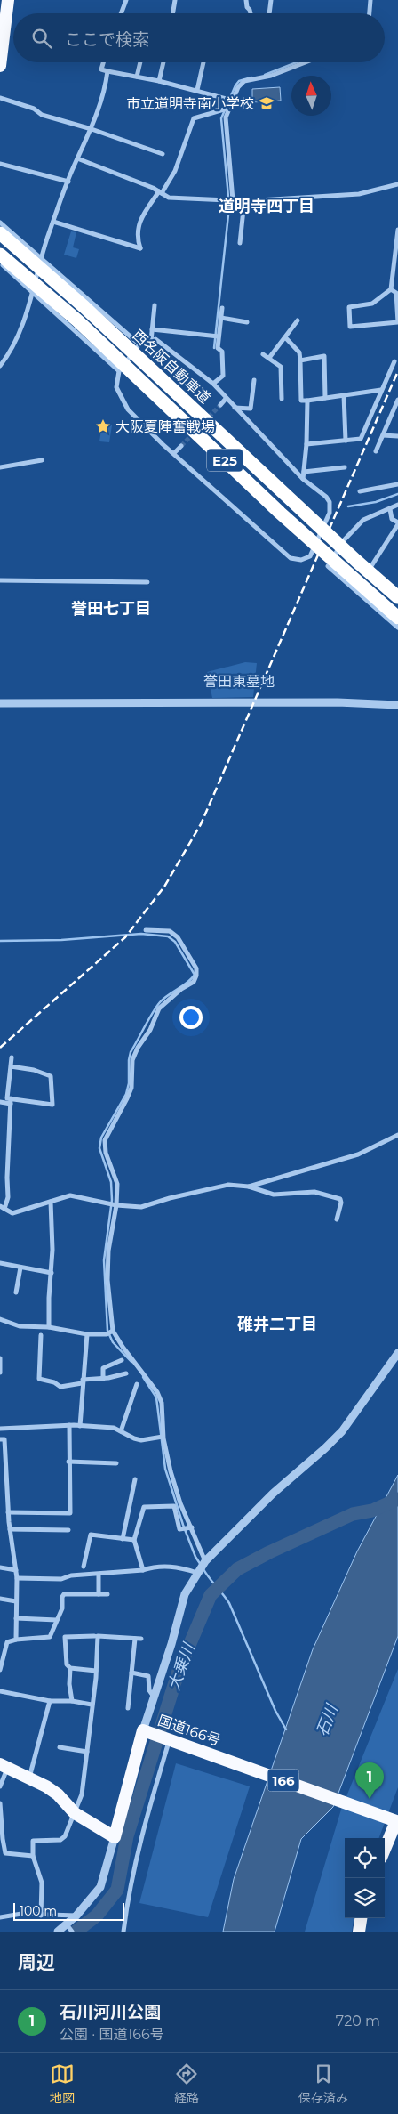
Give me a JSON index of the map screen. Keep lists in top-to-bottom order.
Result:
{
  "streets": {
    "highway": [
      "西名阪自動車道",
      "E25",
      "国道166号",
      "166"
    ]
  },
  "districts": ["道明寺四丁目", "誉田七丁目", "碓井二丁目"],
  "water": ["大乗川", "石川"],
  "parks": ["誉田東墓地"],
  "places": {
    "school or university": ["市立道明寺南小学校"],
    "place": ["大阪夏陣奮戦場"]
  },
  "scale_bar": "100 m",
  "north": "top",
  "page": {
    "search": "ここで検索",
    "pins": "1",
    "scale": "100 m",
    "heading": "周辺",
    "list": [
      {
        "mark": "1",
        "name": "石川河川公園",
        "note": "公園 · 国道166号",
        "value": "720 m"
      }
    ],
    "nav": ["地図", "経路", "保存済み"]
  }
}
